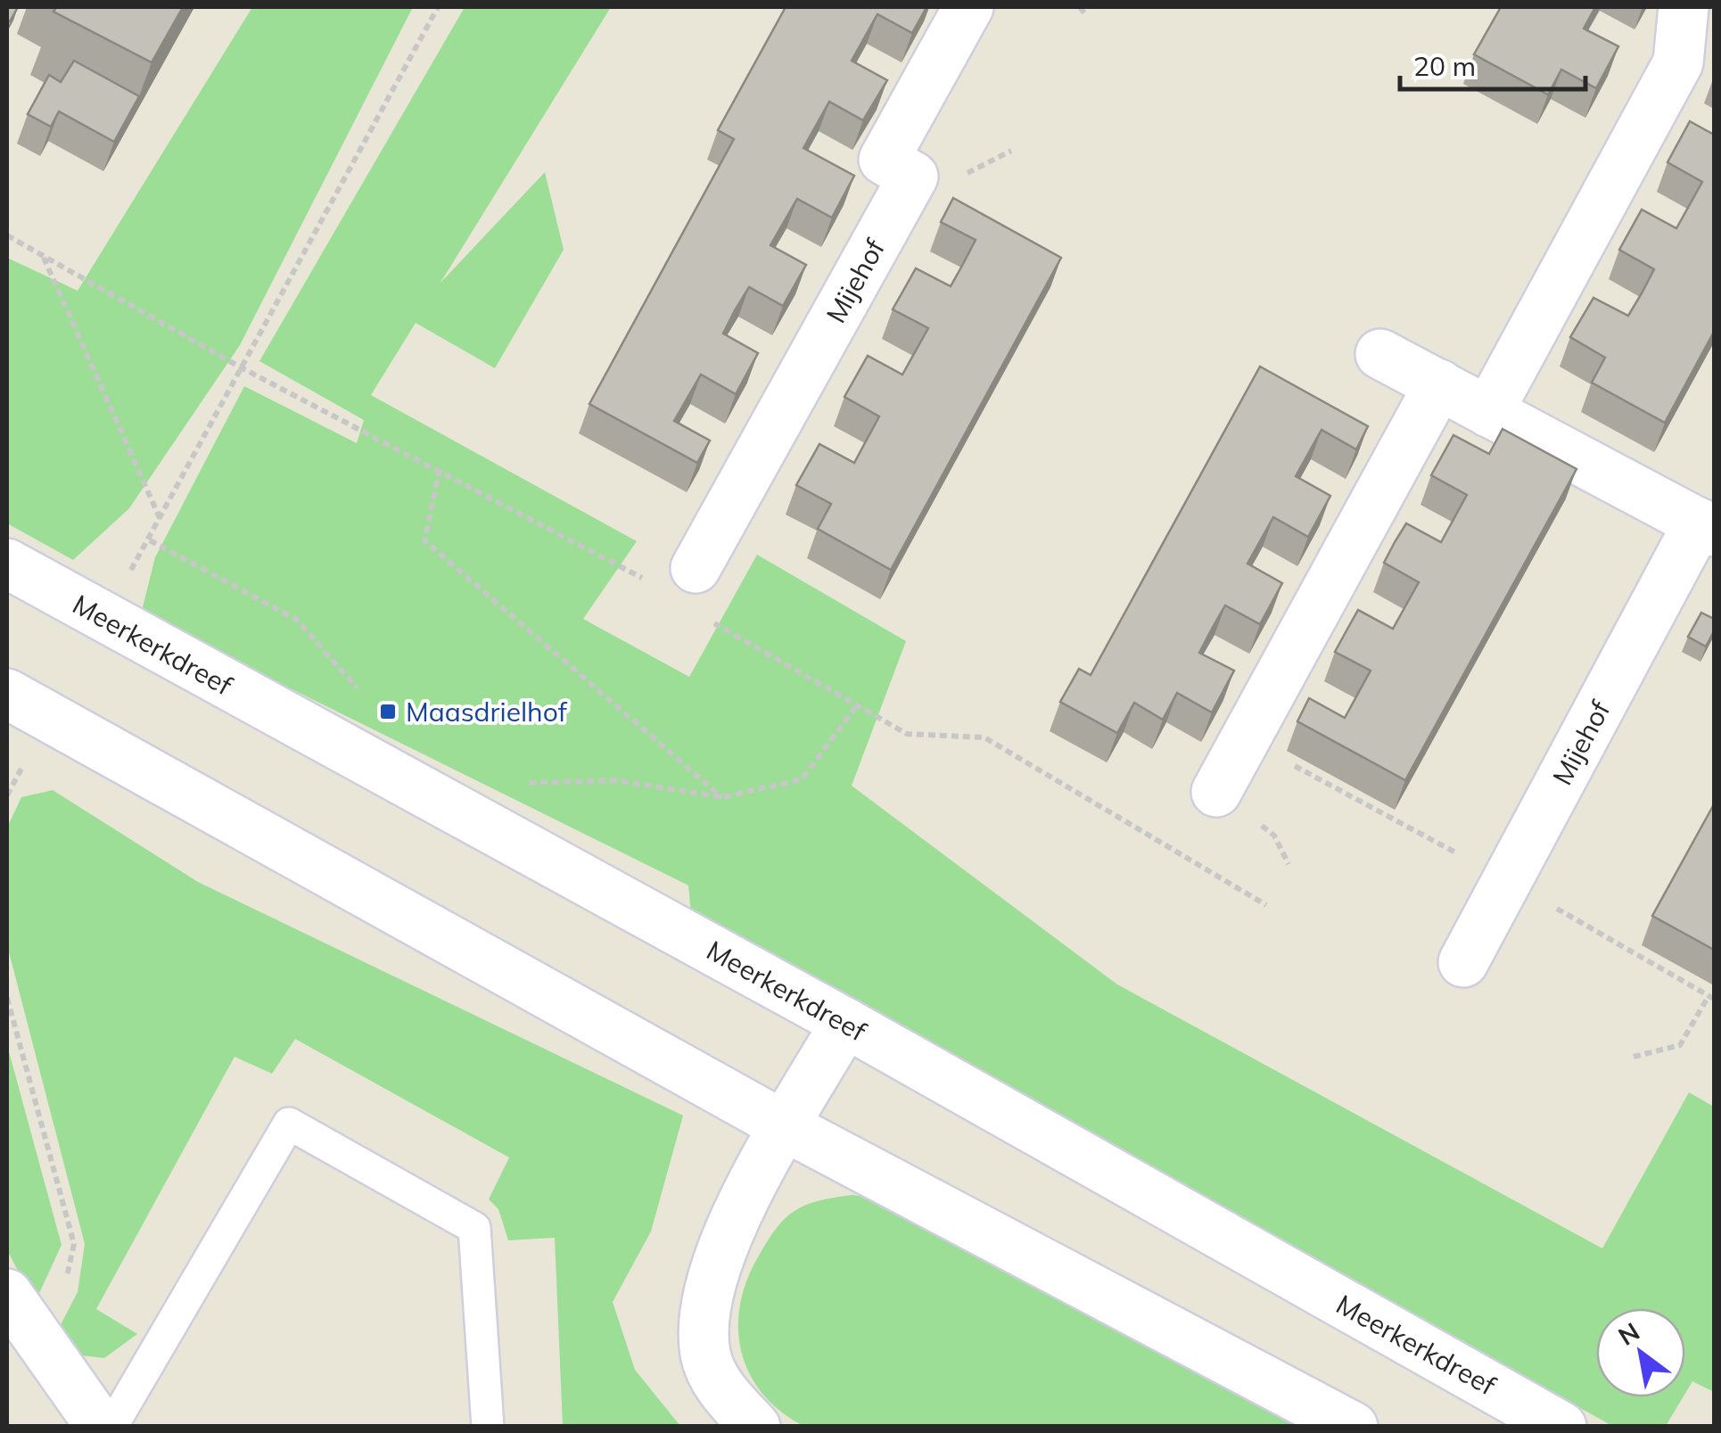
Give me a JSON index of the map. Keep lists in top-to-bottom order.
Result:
{
  "streets": {
    "street": ["Mijehof", "Meerkerkdreef"]
  },
  "places": {
    "transit": ["Maasdrielhof"]
  },
  "scale_bar": "20 m",
  "north": "top left"
}
